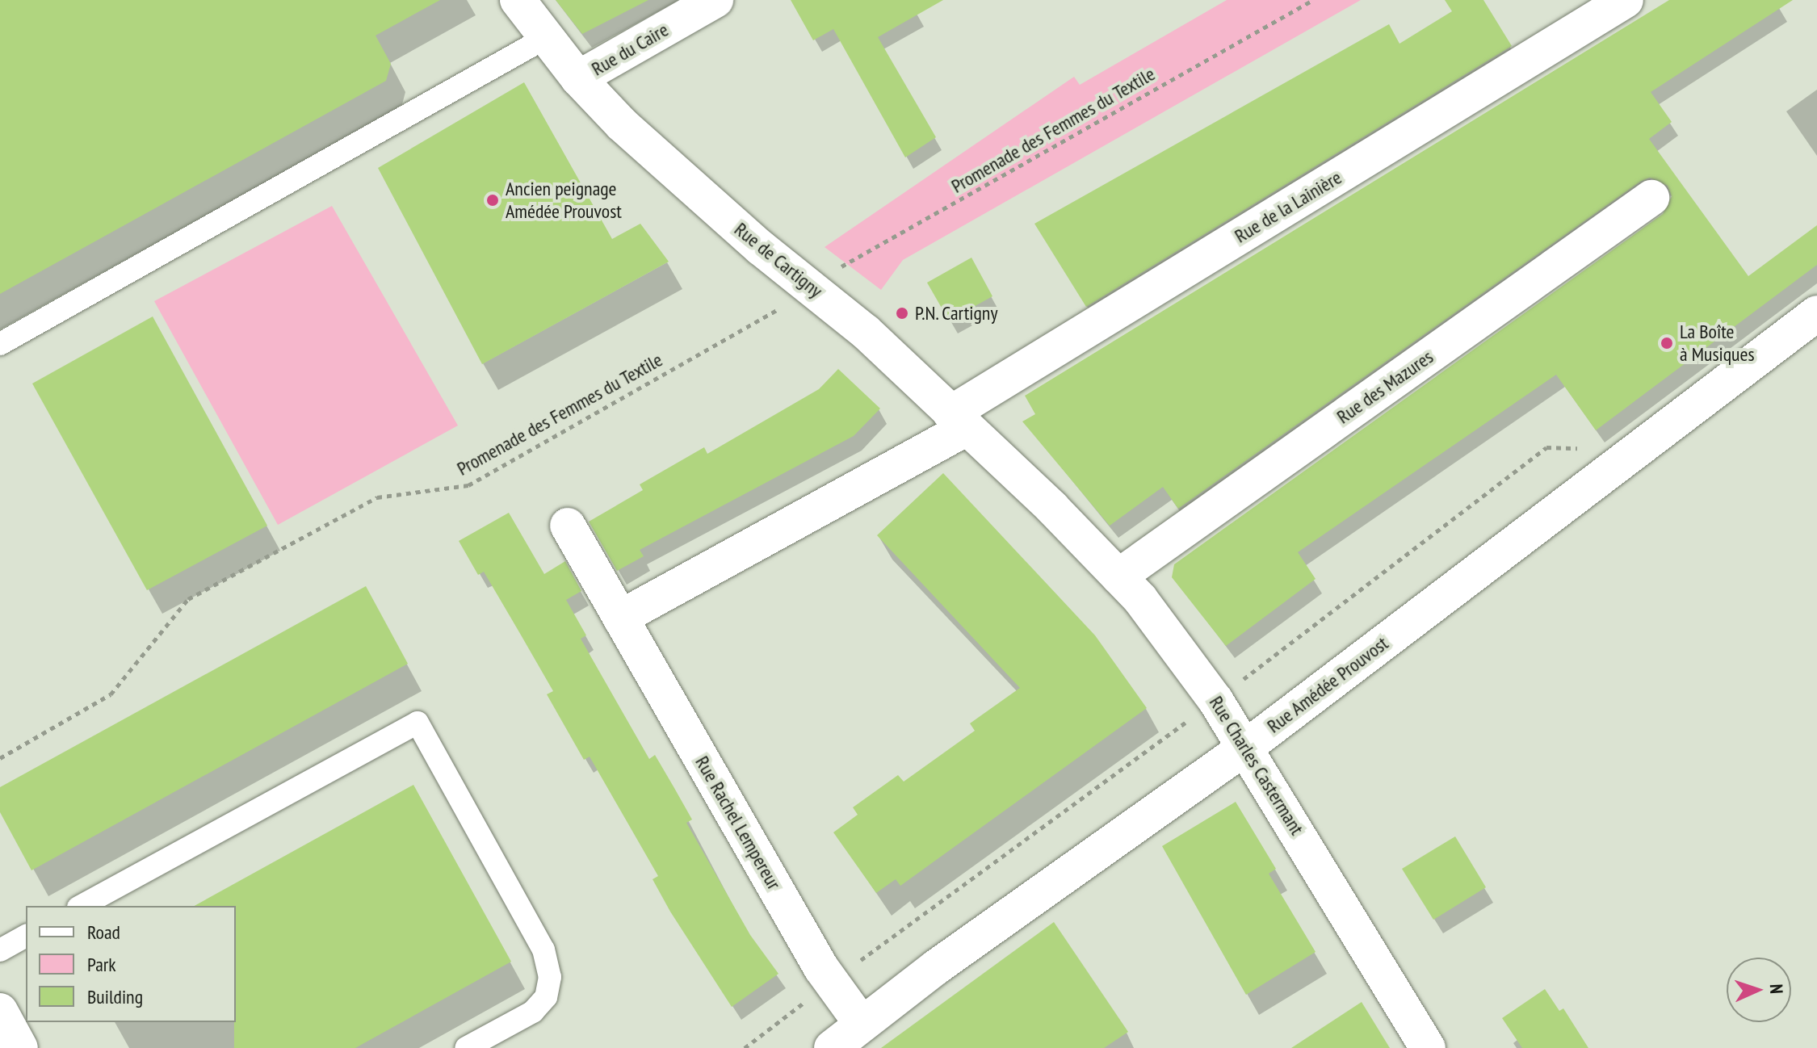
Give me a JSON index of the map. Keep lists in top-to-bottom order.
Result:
{
  "streets": {
    "street": [
      "Rue du Caire",
      "Rue de la Lainière",
      "Rue de Cartigny",
      "Rue des Mazures",
      "Rue Amédée Prouvost",
      "Rue Charles Castermant",
      "Rue Rachel Lempereur"
    ],
    "path": ["Promenade des Femmes du Textile"]
  },
  "crossings": [
    ["Rue du Caire", "Rue de Cartigny"],
    ["Promenade des Femmes du Textile", "Rue de Cartigny"],
    ["Rue de la Lainière", "Rue de Cartigny"],
    ["Rue de Cartigny", "Rue Charles Castermant"],
    ["Rue des Mazures", "Rue Charles Castermant"],
    ["Rue Amédée Prouvost", "Rue Charles Castermant"],
    ["Rue Amédée Prouvost", "Rue Rachel Lempereur"]
  ],
  "places": ["Ancien peignage Amédée Prouvost", "P.N. Cartigny", "La Boîte à Musiques"],
  "legend": ["Road", "Park", "Building"],
  "north": "right"
}
